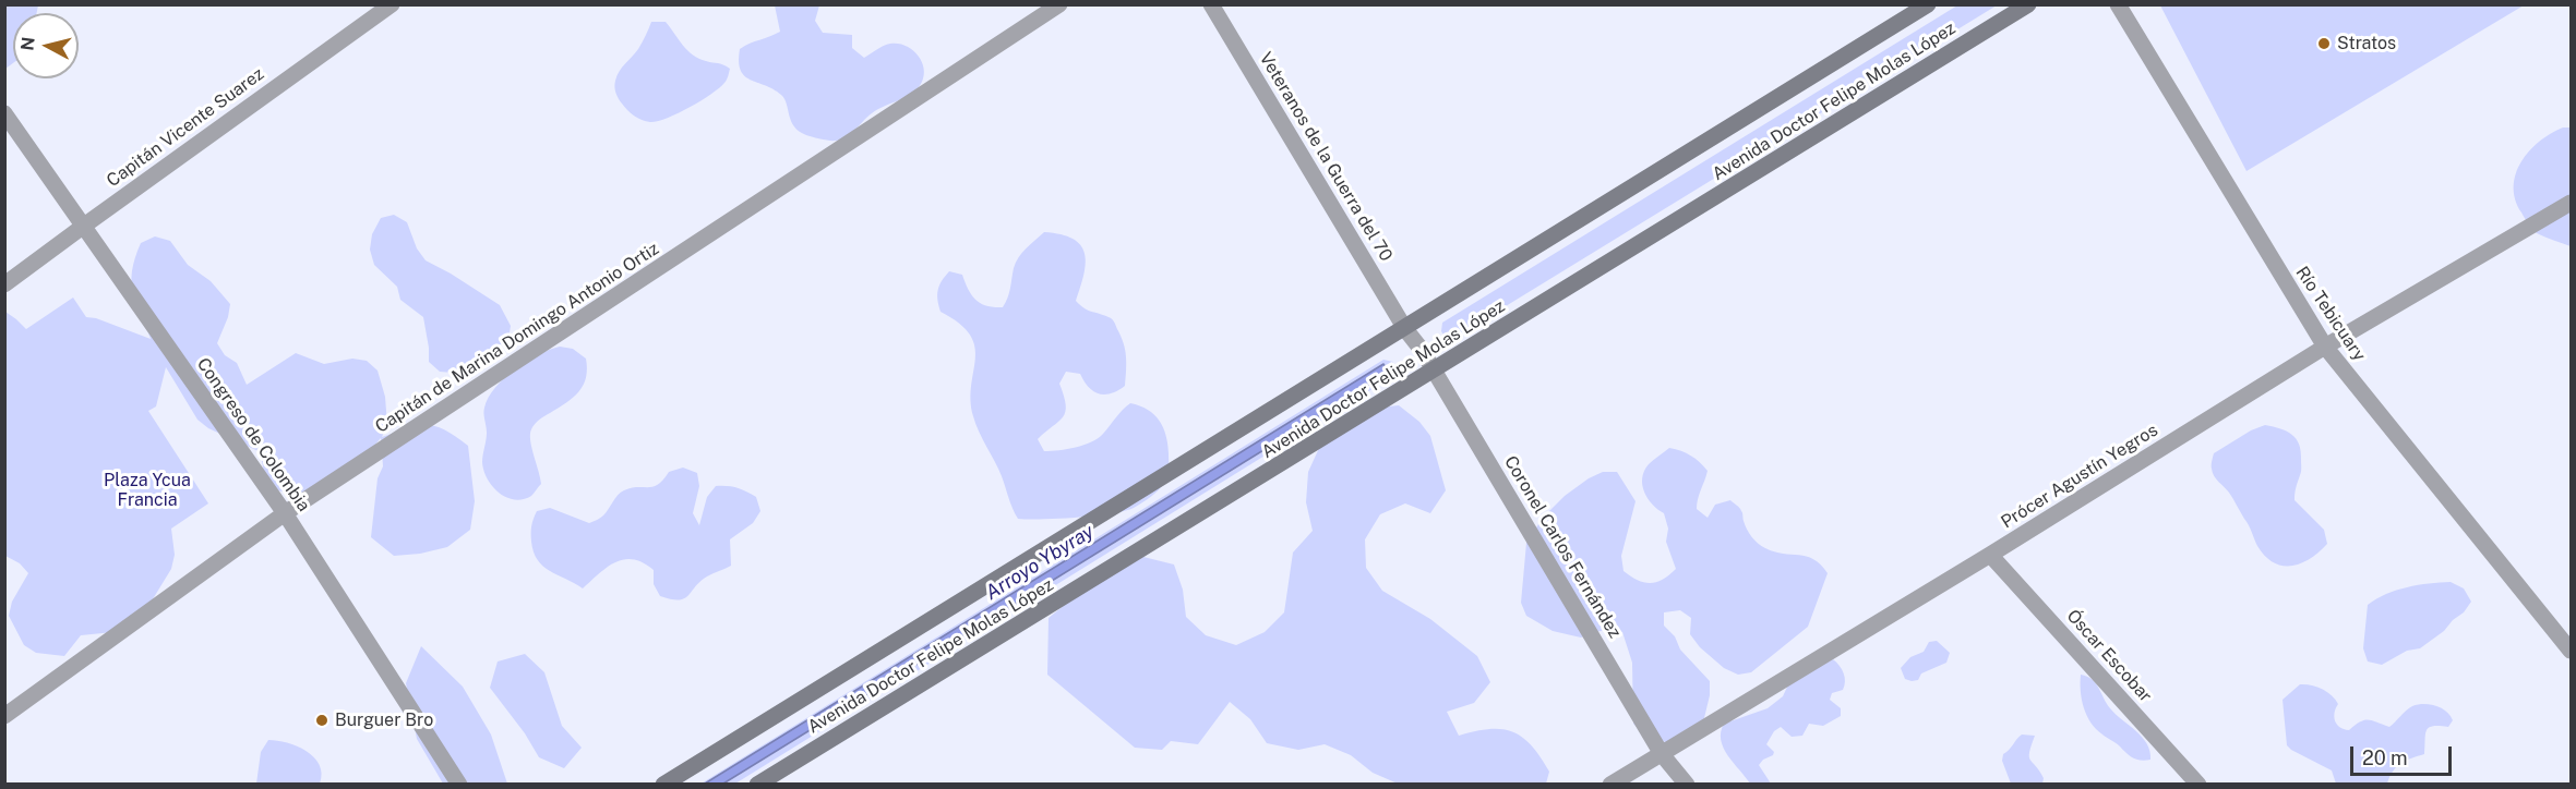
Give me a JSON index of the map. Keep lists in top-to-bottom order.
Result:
{
  "streets": {
    "main road": ["Avenida Doctor Felipe Molas López"],
    "street": [
      "Capitán Vicente Suarez",
      "Veteranos de la Guerra del 70",
      "Río Tebicuary",
      "Capitán de Marina Domingo Antonio Ortiz",
      "Congreso de Colombia",
      "Prócer Agustín Yegros",
      "Coronel Carlos Fernández",
      "Óscar Escobar"
    ]
  },
  "crossings": [
    ["Avenida Doctor Felipe Molas López", "Veteranos de la Guerra del 70"],
    ["Avenida Doctor Felipe Molas López", "Coronel Carlos Fernández"],
    ["Capitán Vicente Suarez", "Congreso de Colombia"],
    ["Veteranos de la Guerra del 70", "Coronel Carlos Fernández"],
    ["Río Tebicuary", "Prócer Agustín Yegros"],
    ["Capitán de Marina Domingo Antonio Ortiz", "Congreso de Colombia"],
    ["Prócer Agustín Yegros", "Coronel Carlos Fernández"],
    ["Prócer Agustín Yegros", "Óscar Escobar"]
  ],
  "water": ["Arroyo Ybyray"],
  "parks": ["Plaza Ycua Francia"],
  "places": ["Stratos", "Burguer Bro"],
  "scale_bar": "20 m",
  "north": "left"
}
